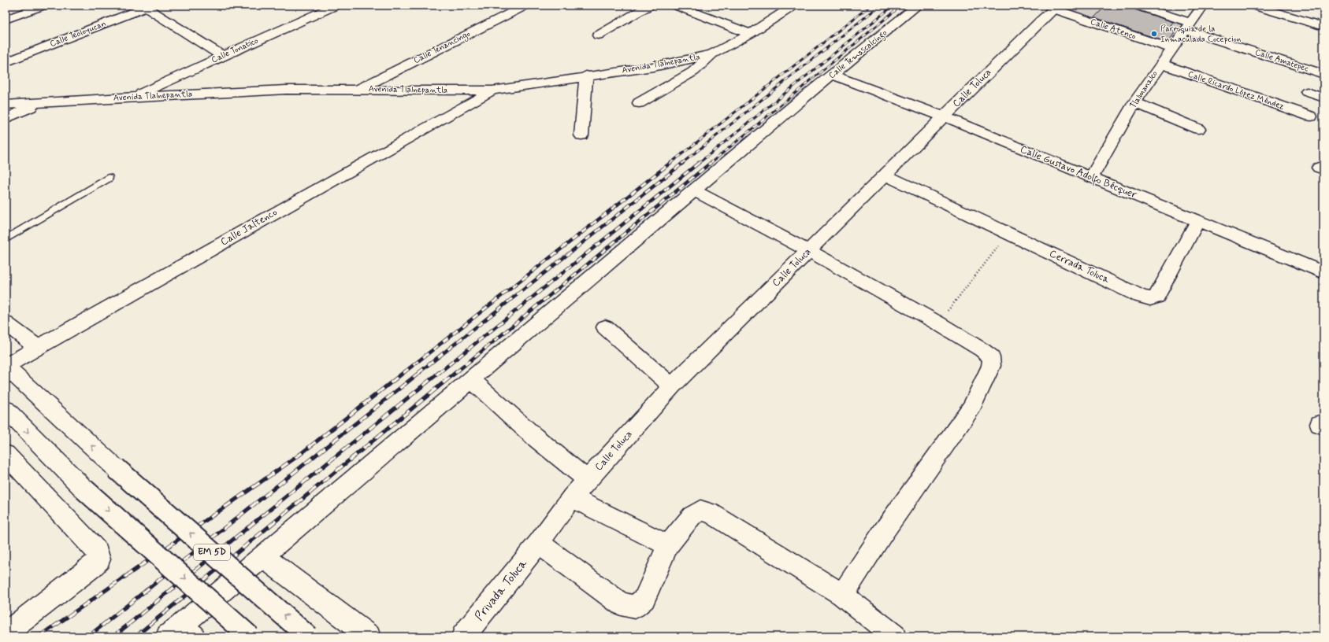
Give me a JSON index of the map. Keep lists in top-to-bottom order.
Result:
{
  "streets": {
    "main road": [
      "Calle Atenco",
      "Calle Teoloyucan",
      "Calle Tenancingo",
      "Calle Tonatico",
      "Calle Temascalcingo",
      "Calle Amatepec",
      "Avenida Tlalnepantla",
      "Calle Toluca",
      "Tlalmanalco",
      "Calle Ricardo López Méndez",
      "Calle Gustavo Adolfo Bécquer",
      "Calle Jaltenco",
      "Cerrada Toluca",
      "EM 5D",
      "Privada Toluca"
    ]
  },
  "crossings": [
    ["Calle Atenco", "Calle Toluca"],
    ["Calle Atenco", "Tlalmanalco"],
    ["Calle Tenancingo", "Avenida Tlalnepantla"],
    ["Calle Tonatico", "Avenida Tlalnepantla"],
    ["Calle Temascalcingo", "Calle Gustavo Adolfo Bécquer"],
    ["Calle Amatepec", "Tlalmanalco"],
    ["Avenida Tlalnepantla", "Calle Jaltenco"],
    ["Calle Toluca", "Calle Gustavo Adolfo Bécquer"],
    ["Calle Toluca", "Cerrada Toluca"],
    ["Calle Toluca", "Privada Toluca"],
    ["Tlalmanalco", "Calle Ricardo López Méndez"],
    ["Tlalmanalco", "Calle Gustavo Adolfo Bécquer"],
    ["Calle Gustavo Adolfo Bécquer", "Cerrada Toluca"],
    ["Calle Jaltenco", "EM 5D"]
  ],
  "places": ["Parroquia de la Inmaculada Cocepcion"]
}
